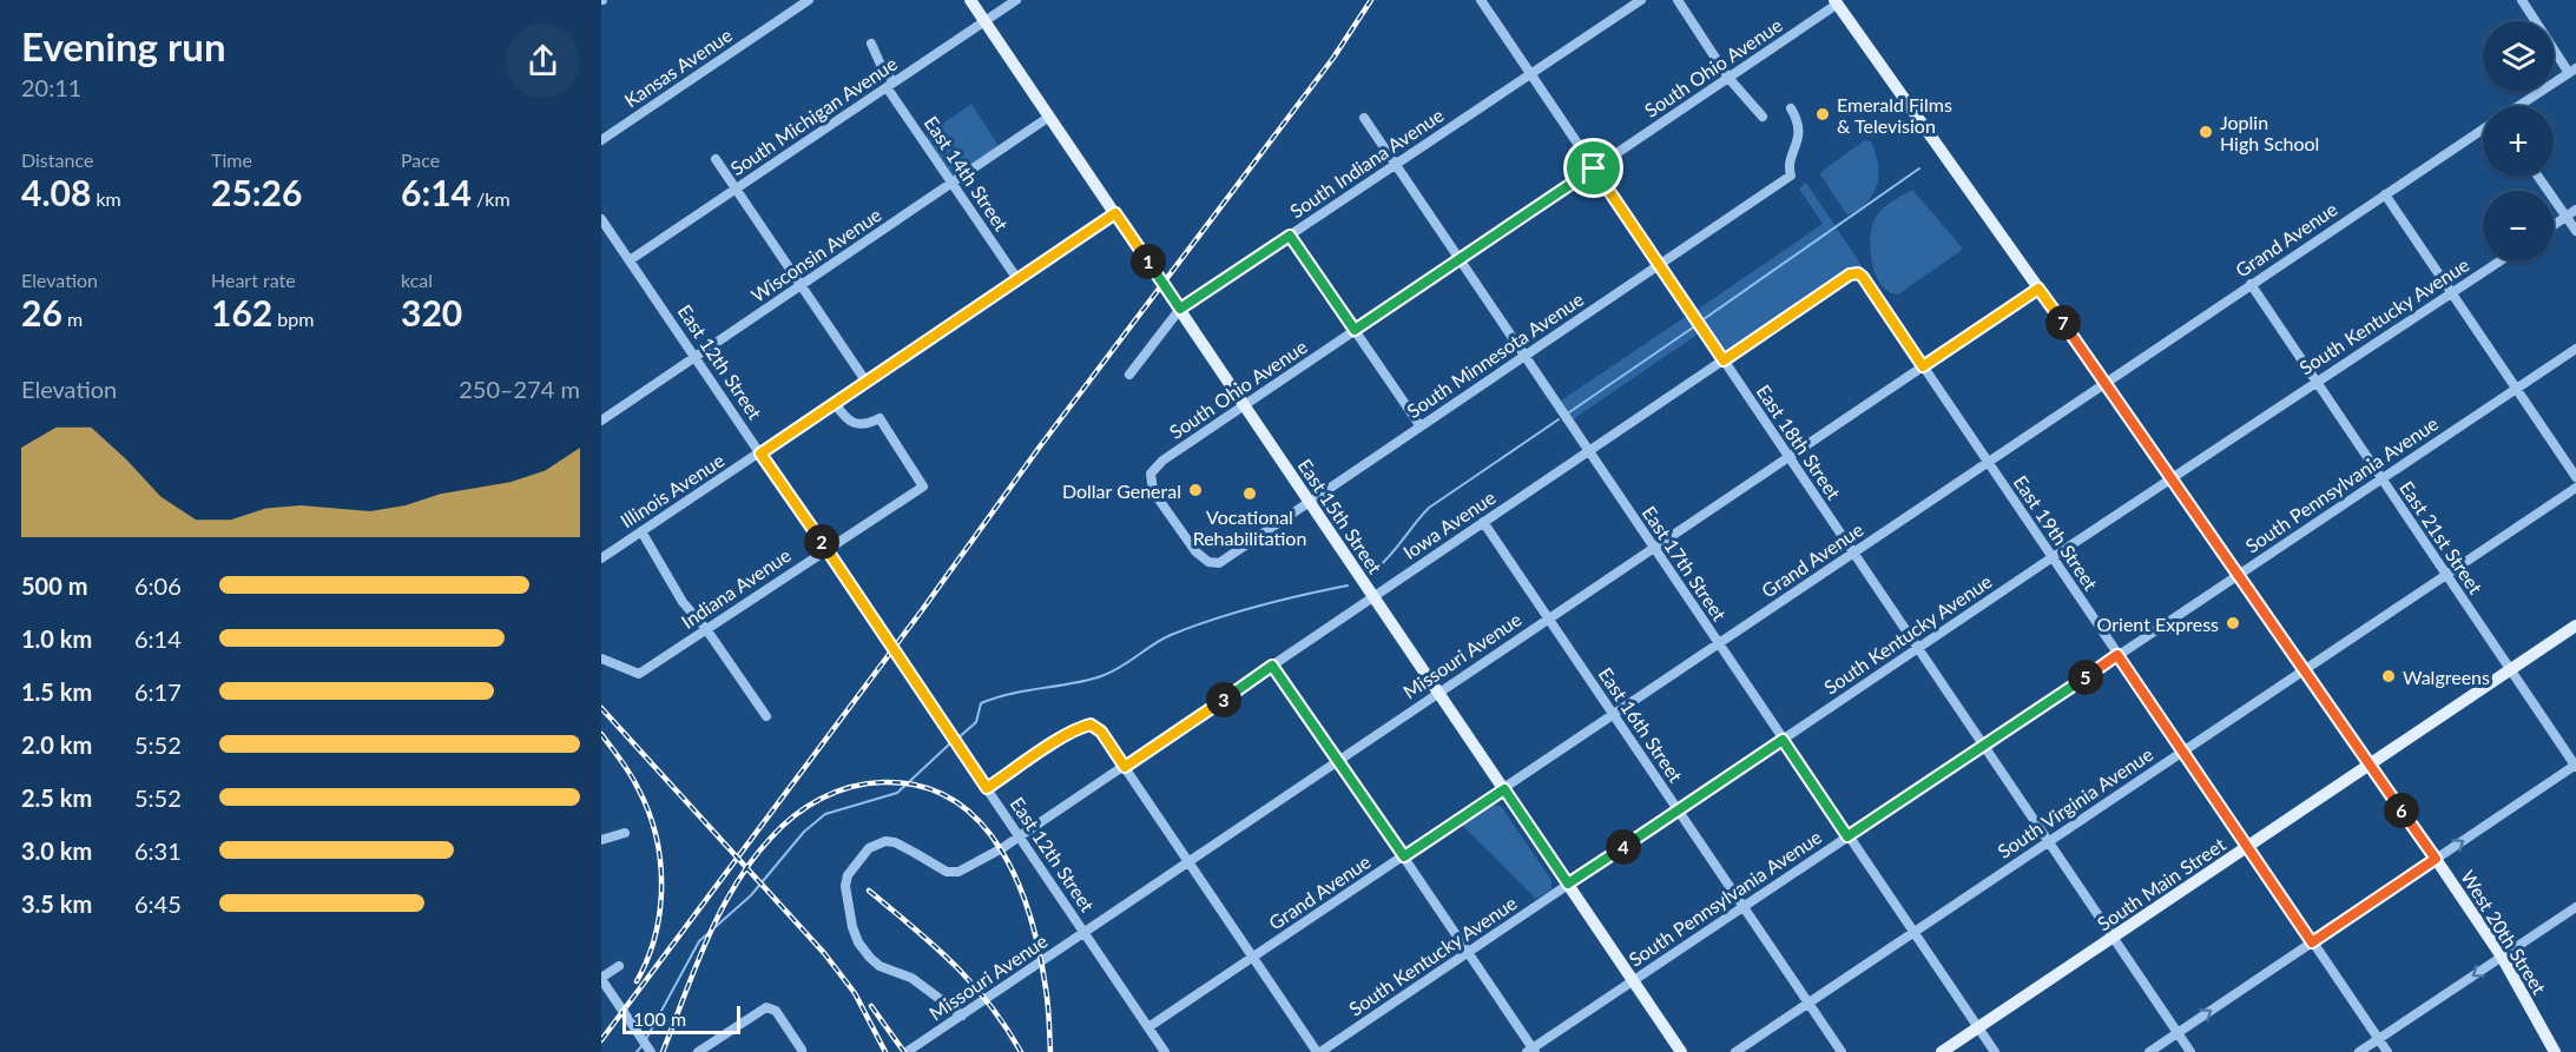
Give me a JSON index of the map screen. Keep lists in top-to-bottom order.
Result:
{
  "streets": {
    "main road": ["East 15th Street", "South Main Street", "West 20th Street"],
    "street": [
      "Kansas Avenue",
      "South Ohio Avenue",
      "South Michigan Avenue",
      "South Indiana Avenue",
      "East 14th Street",
      "Grand Avenue",
      "Wisconsin Avenue",
      "South Kentucky Avenue",
      "South Minnesota Avenue",
      "East 12th Street",
      "East 18th Street",
      "South Pennsylvania Avenue",
      "Illinois Avenue",
      "Iowa Avenue",
      "East 19th Street",
      "East 21st Street",
      "East 17th Street",
      "Indiana Avenue",
      "Missouri Avenue",
      "East 16th Street",
      "South Virginia Avenue"
    ]
  },
  "crossings": [
    ["South Ohio Avenue", "South Minnesota Avenue"],
    ["South Ohio Avenue", "East 18th Street"],
    ["South Ohio Avenue", "East 15th Street"],
    ["South Ohio Avenue", "East 17th Street"],
    ["South Ohio Avenue", "West 20th Street"],
    ["South Michigan Avenue", "East 14th Street"],
    ["South Michigan Avenue", "East 12th Street"],
    ["South Michigan Avenue", "East 15th Street"],
    ["South Indiana Avenue", "East 18th Street"],
    ["South Indiana Avenue", "East 15th Street"],
    ["South Indiana Avenue", "East 17th Street"],
    ["East 14th Street", "Wisconsin Avenue"],
    ["East 14th Street", "Illinois Avenue"],
    ["Grand Avenue", "East 12th Street"],
    ["Grand Avenue", "East 18th Street"],
    ["Grand Avenue", "East 15th Street"],
    ["Grand Avenue", "East 19th Street"],
    ["Grand Avenue", "East 21st Street"],
    ["Grand Avenue", "East 17th Street"],
    ["Grand Avenue", "East 16th Street"],
    ["Grand Avenue", "West 20th Street"],
    ["Wisconsin Avenue", "East 12th Street"],
    ["Wisconsin Avenue", "East 15th Street"],
    ["South Kentucky Avenue", "East 18th Street"],
    ["South Kentucky Avenue", "East 15th Street"],
    ["South Kentucky Avenue", "East 19th Street"],
    ["South Kentucky Avenue", "East 21st Street"],
    ["South Kentucky Avenue", "East 17th Street"],
    ["South Kentucky Avenue", "East 16th Street"],
    ["South Kentucky Avenue", "West 20th Street"],
    ["South Minnesota Avenue", "East 18th Street"],
    ["South Minnesota Avenue", "East 15th Street"],
    ["South Minnesota Avenue", "East 17th Street"],
    ["East 12th Street", "Illinois Avenue"],
    ["East 12th Street", "Iowa Avenue"],
    ["East 12th Street", "Indiana Avenue"],
    ["East 12th Street", "Missouri Avenue"],
    ["East 18th Street", "South Pennsylvania Avenue"],
    ["East 18th Street", "Iowa Avenue"],
    ["East 18th Street", "Missouri Avenue"],
    ["East 18th Street", "South Virginia Avenue"],
    ["East 18th Street", "South Main Street"],
    ["South Pennsylvania Avenue", "East 15th Street"],
    ["South Pennsylvania Avenue", "East 19th Street"],
    ["South Pennsylvania Avenue", "East 21st Street"],
    ["South Pennsylvania Avenue", "East 17th Street"],
    ["South Pennsylvania Avenue", "East 16th Street"],
    ["South Pennsylvania Avenue", "West 20th Street"],
    ["Illinois Avenue", "East 15th Street"],
    ["Illinois Avenue", "Indiana Avenue"],
    ["East 15th Street", "Iowa Avenue"],
    ["East 15th Street", "Missouri Avenue"],
    ["Iowa Avenue", "East 19th Street"],
    ["Iowa Avenue", "East 17th Street"],
    ["Iowa Avenue", "Missouri Avenue"],
    ["Iowa Avenue", "East 16th Street"],
    ["East 19th Street", "Missouri Avenue"],
    ["East 19th Street", "South Virginia Avenue"],
    ["East 19th Street", "South Main Street"],
    ["East 21st Street", "South Virginia Avenue"],
    ["East 21st Street", "South Main Street"],
    ["East 17th Street", "Missouri Avenue"],
    ["East 17th Street", "South Virginia Avenue"],
    ["East 17th Street", "South Main Street"],
    ["Missouri Avenue", "East 16th Street"],
    ["Missouri Avenue", "West 20th Street"],
    ["East 16th Street", "South Virginia Avenue"],
    ["South Virginia Avenue", "West 20th Street"],
    ["South Main Street", "West 20th Street"]
  ],
  "places": [
    "Emerald Films & Television",
    "Joplin High School",
    "Dollar General",
    "Vocational Rehabilitation",
    "Orient Express",
    "Walgreens"
  ],
  "scale_bar": "100 m",
  "page": {
    "heading": ["Evening run", "20:11"],
    "map_buttons": ["+", "−"],
    "stats": [
      ["Distance", "4.08 km"],
      ["Time", "25:26"],
      ["Pace", "6:14 /km"],
      ["Elevation", "26 m"],
      ["Heart rate", "162 bpm"],
      ["kcal", "320"]
    ],
    "pins": [
      "1",
      "7",
      "2",
      "5",
      "3",
      "6",
      "4"
    ],
    "chart": ["Elevation", "250–274 m"],
    "list": [
      {
        "name": "500 m",
        "note": "6:06"
      },
      {
        "name": "1.0 km",
        "note": "6:14"
      },
      {
        "name": "1.5 km",
        "note": "6:17"
      },
      {
        "name": "2.0 km",
        "note": "5:52"
      },
      {
        "name": "2.5 km",
        "note": "5:52"
      },
      {
        "name": "3.0 km",
        "note": "6:31"
      },
      {
        "name": "3.5 km",
        "note": "6:45"
      }
    ],
    "scale": "100 m"
  }
}
